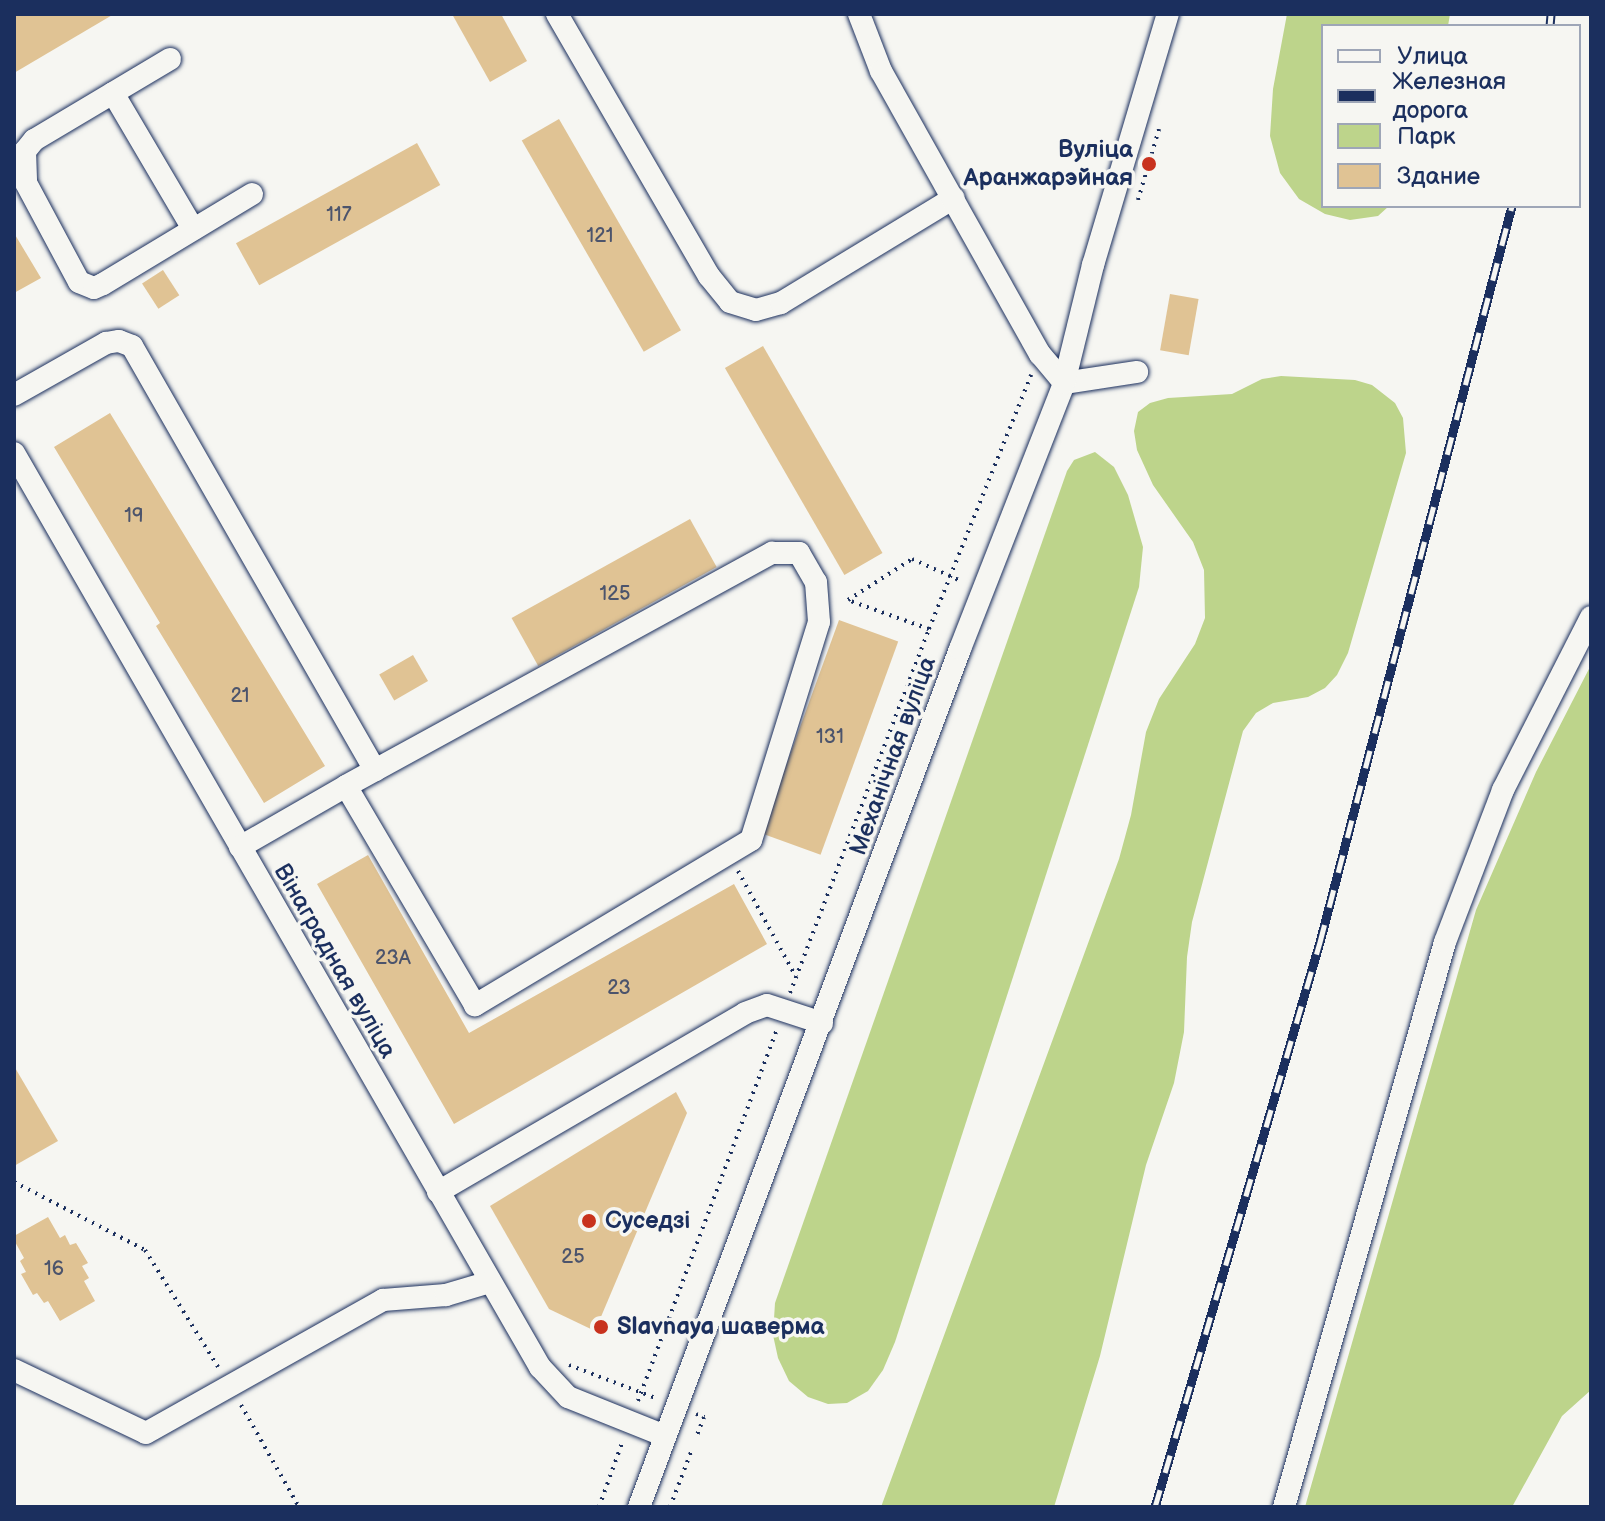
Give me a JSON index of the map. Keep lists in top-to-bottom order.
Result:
{
  "streets": {
    "street": ["Механічная вуліца", "Вінаградная вуліца"]
  },
  "crossings": [
    ["Механічная вуліца", "Вінаградная вуліца"]
  ],
  "places": ["Вуліца Аранжарэйная", "Суседзі", "Slavnaya шаверма"],
  "house_numbers": [
    "117",
    "121",
    "19",
    "125",
    "21",
    "131",
    "23А",
    "23",
    "25",
    "16"
  ],
  "legend": [
    "Улица",
    "Железная дорога",
    "Парк",
    "Здание"
  ]
}
